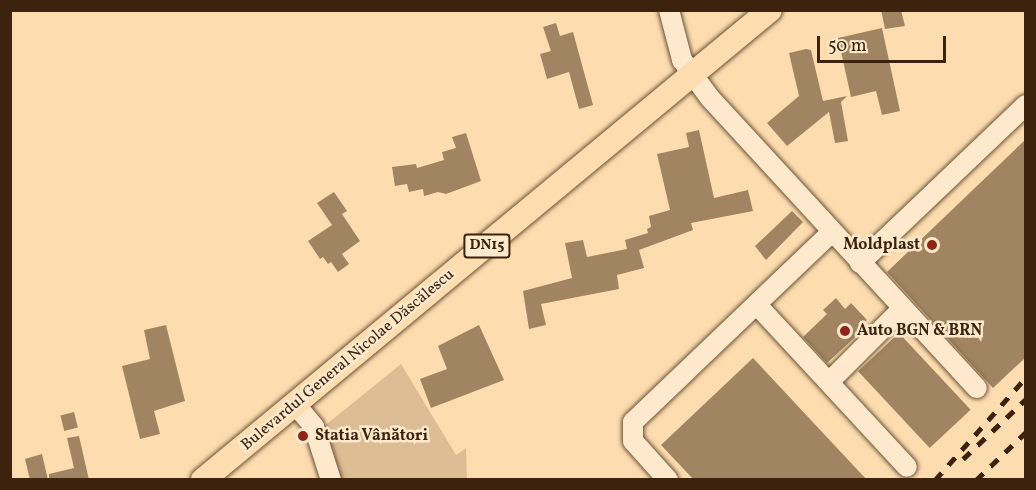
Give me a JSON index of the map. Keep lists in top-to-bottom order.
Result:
{
  "streets": {
    "main road": ["DN15", "Bulevardul General Nicolae Dăscălescu"]
  },
  "places": ["Moldplast", "Auto BGN & BRN", "Statia Vânători"],
  "scale_bar": "50 m"
}
